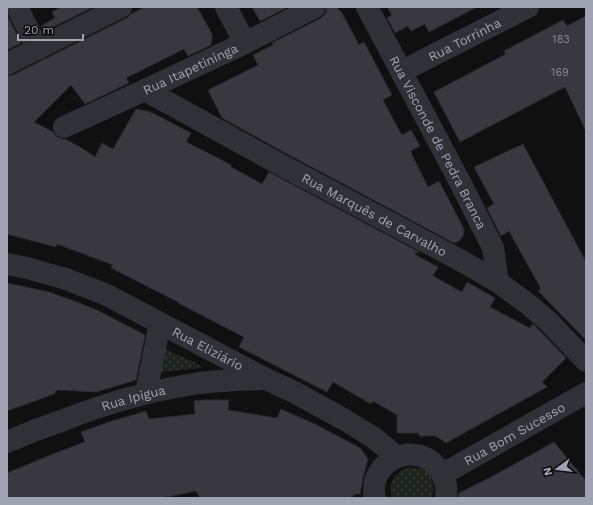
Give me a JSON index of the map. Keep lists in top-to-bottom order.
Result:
{
  "streets": {
    "street": [
      "Rua Torrinha",
      "Rua Itapetininga",
      "Rua Visconde de Pedra Branca",
      "Rua Marquês de Carvalho",
      "Rua Eliziário",
      "Rua Ipigua",
      "Rua Bom Sucesso"
    ]
  },
  "crossings": [
    ["Rua Torrinha", "Rua Visconde de Pedra Branca"],
    ["Rua Itapetininga", "Rua Marquês de Carvalho"],
    ["Rua Visconde de Pedra Branca", "Rua Marquês de Carvalho"],
    ["Rua Eliziário", "Rua Ipigua"]
  ],
  "house_numbers": ["183", "169"],
  "scale_bar": "20 m",
  "north": "left"
}
